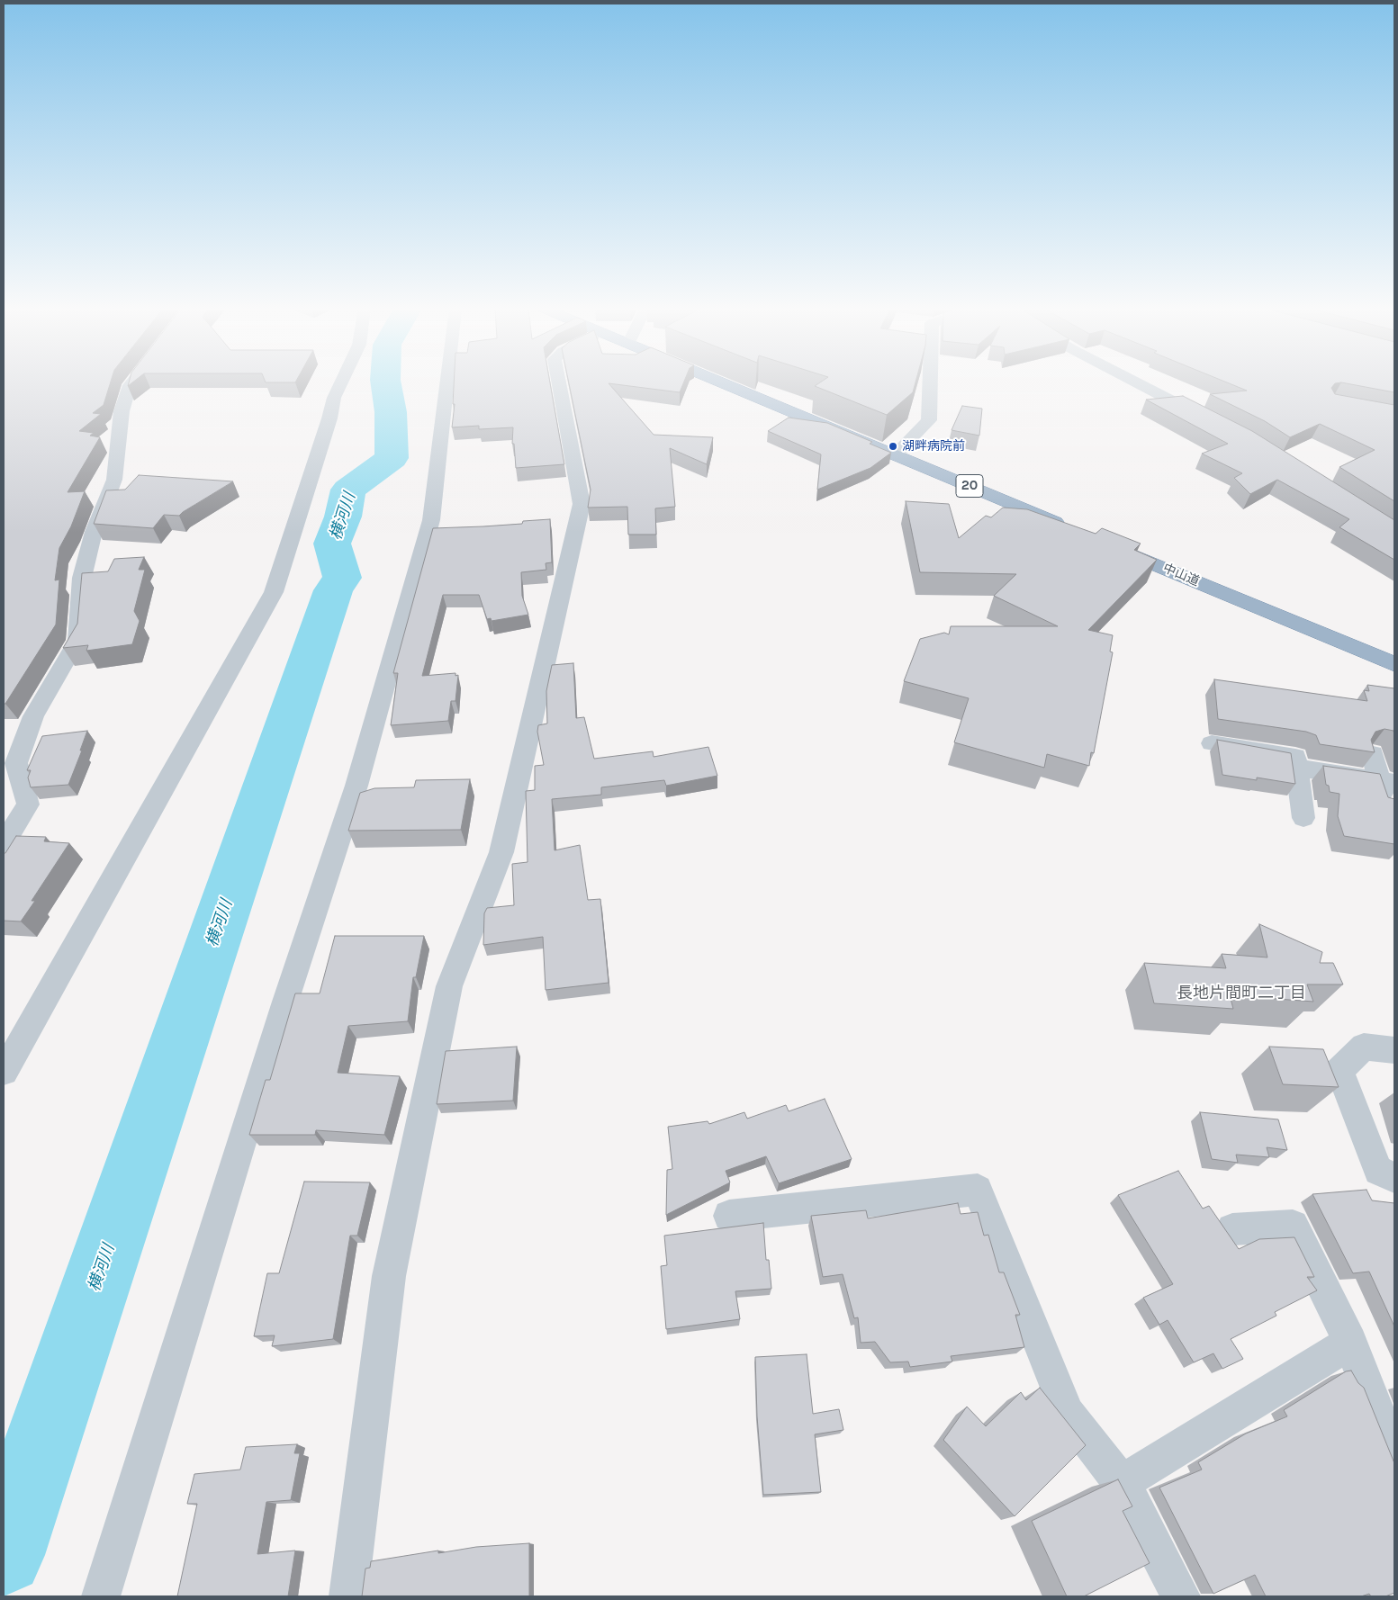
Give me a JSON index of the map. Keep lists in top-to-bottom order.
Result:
{
  "streets": {
    "highway": ["20", "中山道"]
  },
  "districts": ["長地片間町二丁目"],
  "water": ["横河川"],
  "places": ["湖畔病院前"]
}
